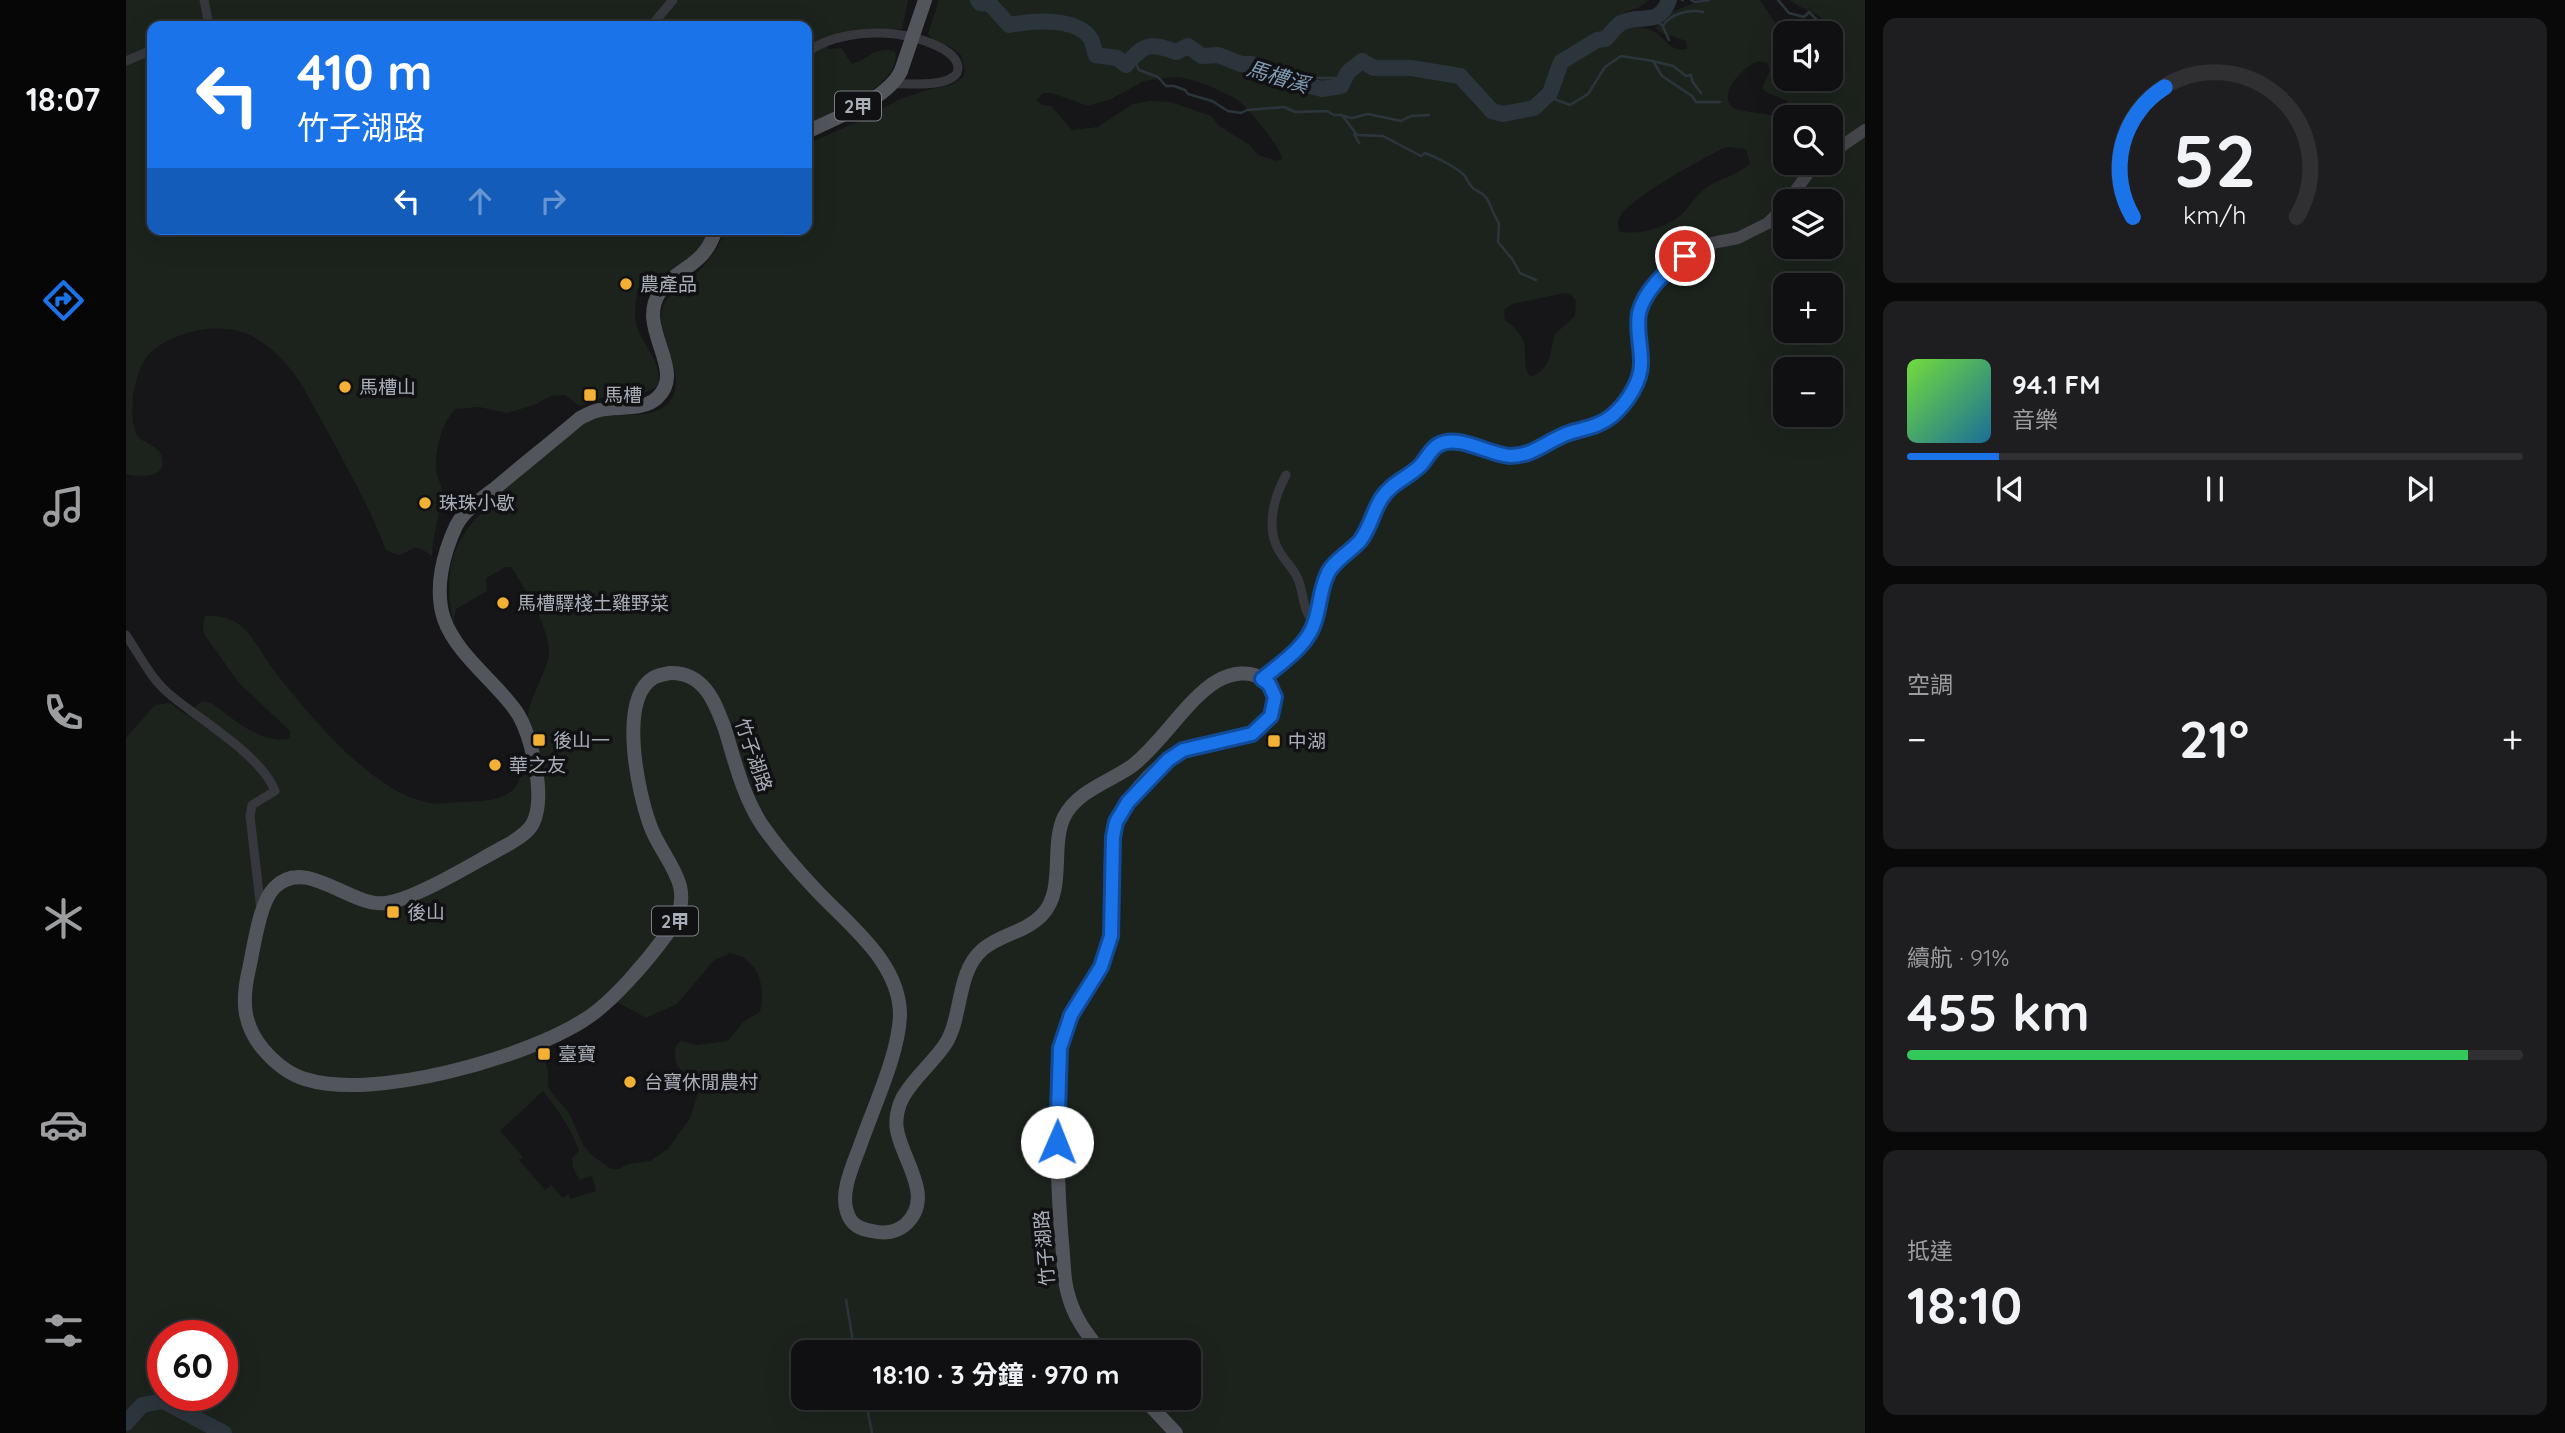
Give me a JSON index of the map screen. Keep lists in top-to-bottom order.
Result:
{
  "streets": {
    "main road": ["2甲", "竹子湖路"]
  },
  "water": ["馬槽溪"],
  "places": {
    "other": [
      "農產品",
      "馬槽山",
      "珠珠小歇",
      "馬槽驛棧土雞野菜",
      "華之友",
      "台寶休閒農村"
    ],
    "transit": [
      "馬槽",
      "後山一",
      "中湖",
      "後山",
      "臺寶"
    ]
  },
  "page": {
    "tabs": "18:07",
    "map_buttons": ["+", "−"],
    "turn": ["410 m", "竹子湖路"],
    "song": ["94.1 FM", "音樂"],
    "tile": [
      "空調",
      ["續航 · 91%", "455 km"],
      ["抵達", "18:10"]
    ],
    "heat": ["−", "21°", "+"],
    "limit": "60",
    "trip": "18:10 · 3 分鐘 · 970 m",
    "gauge": ["52", "km/h"]
  }
}
